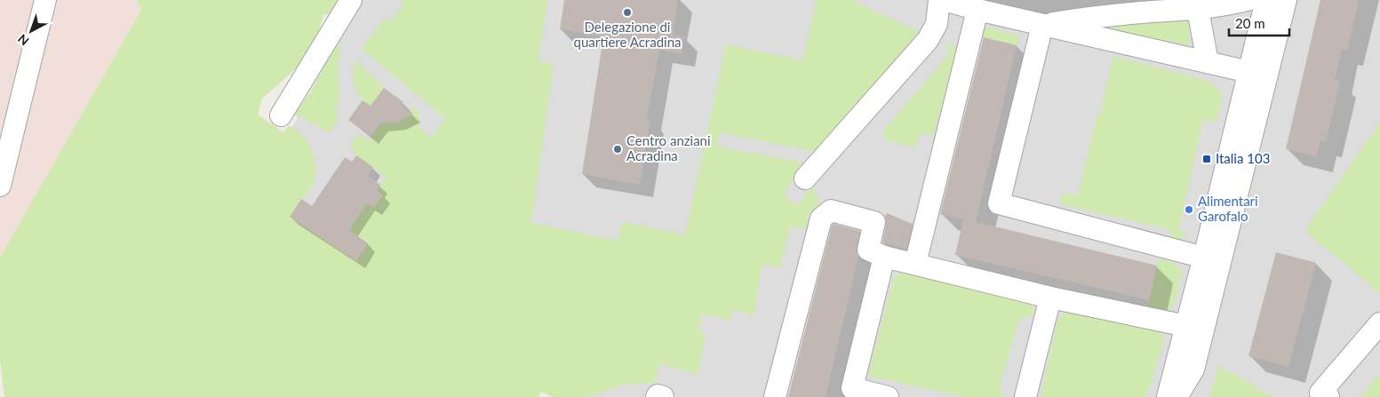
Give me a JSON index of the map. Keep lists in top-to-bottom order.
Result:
{
  "places": {
    "other": ["Delegazione di quartiere Acradina", "Centro anziani Acradina", "Alimentari Garofalo"],
    "transit": ["Italia 103"]
  },
  "scale_bar": "20 m",
  "north": "bottom left"
}
